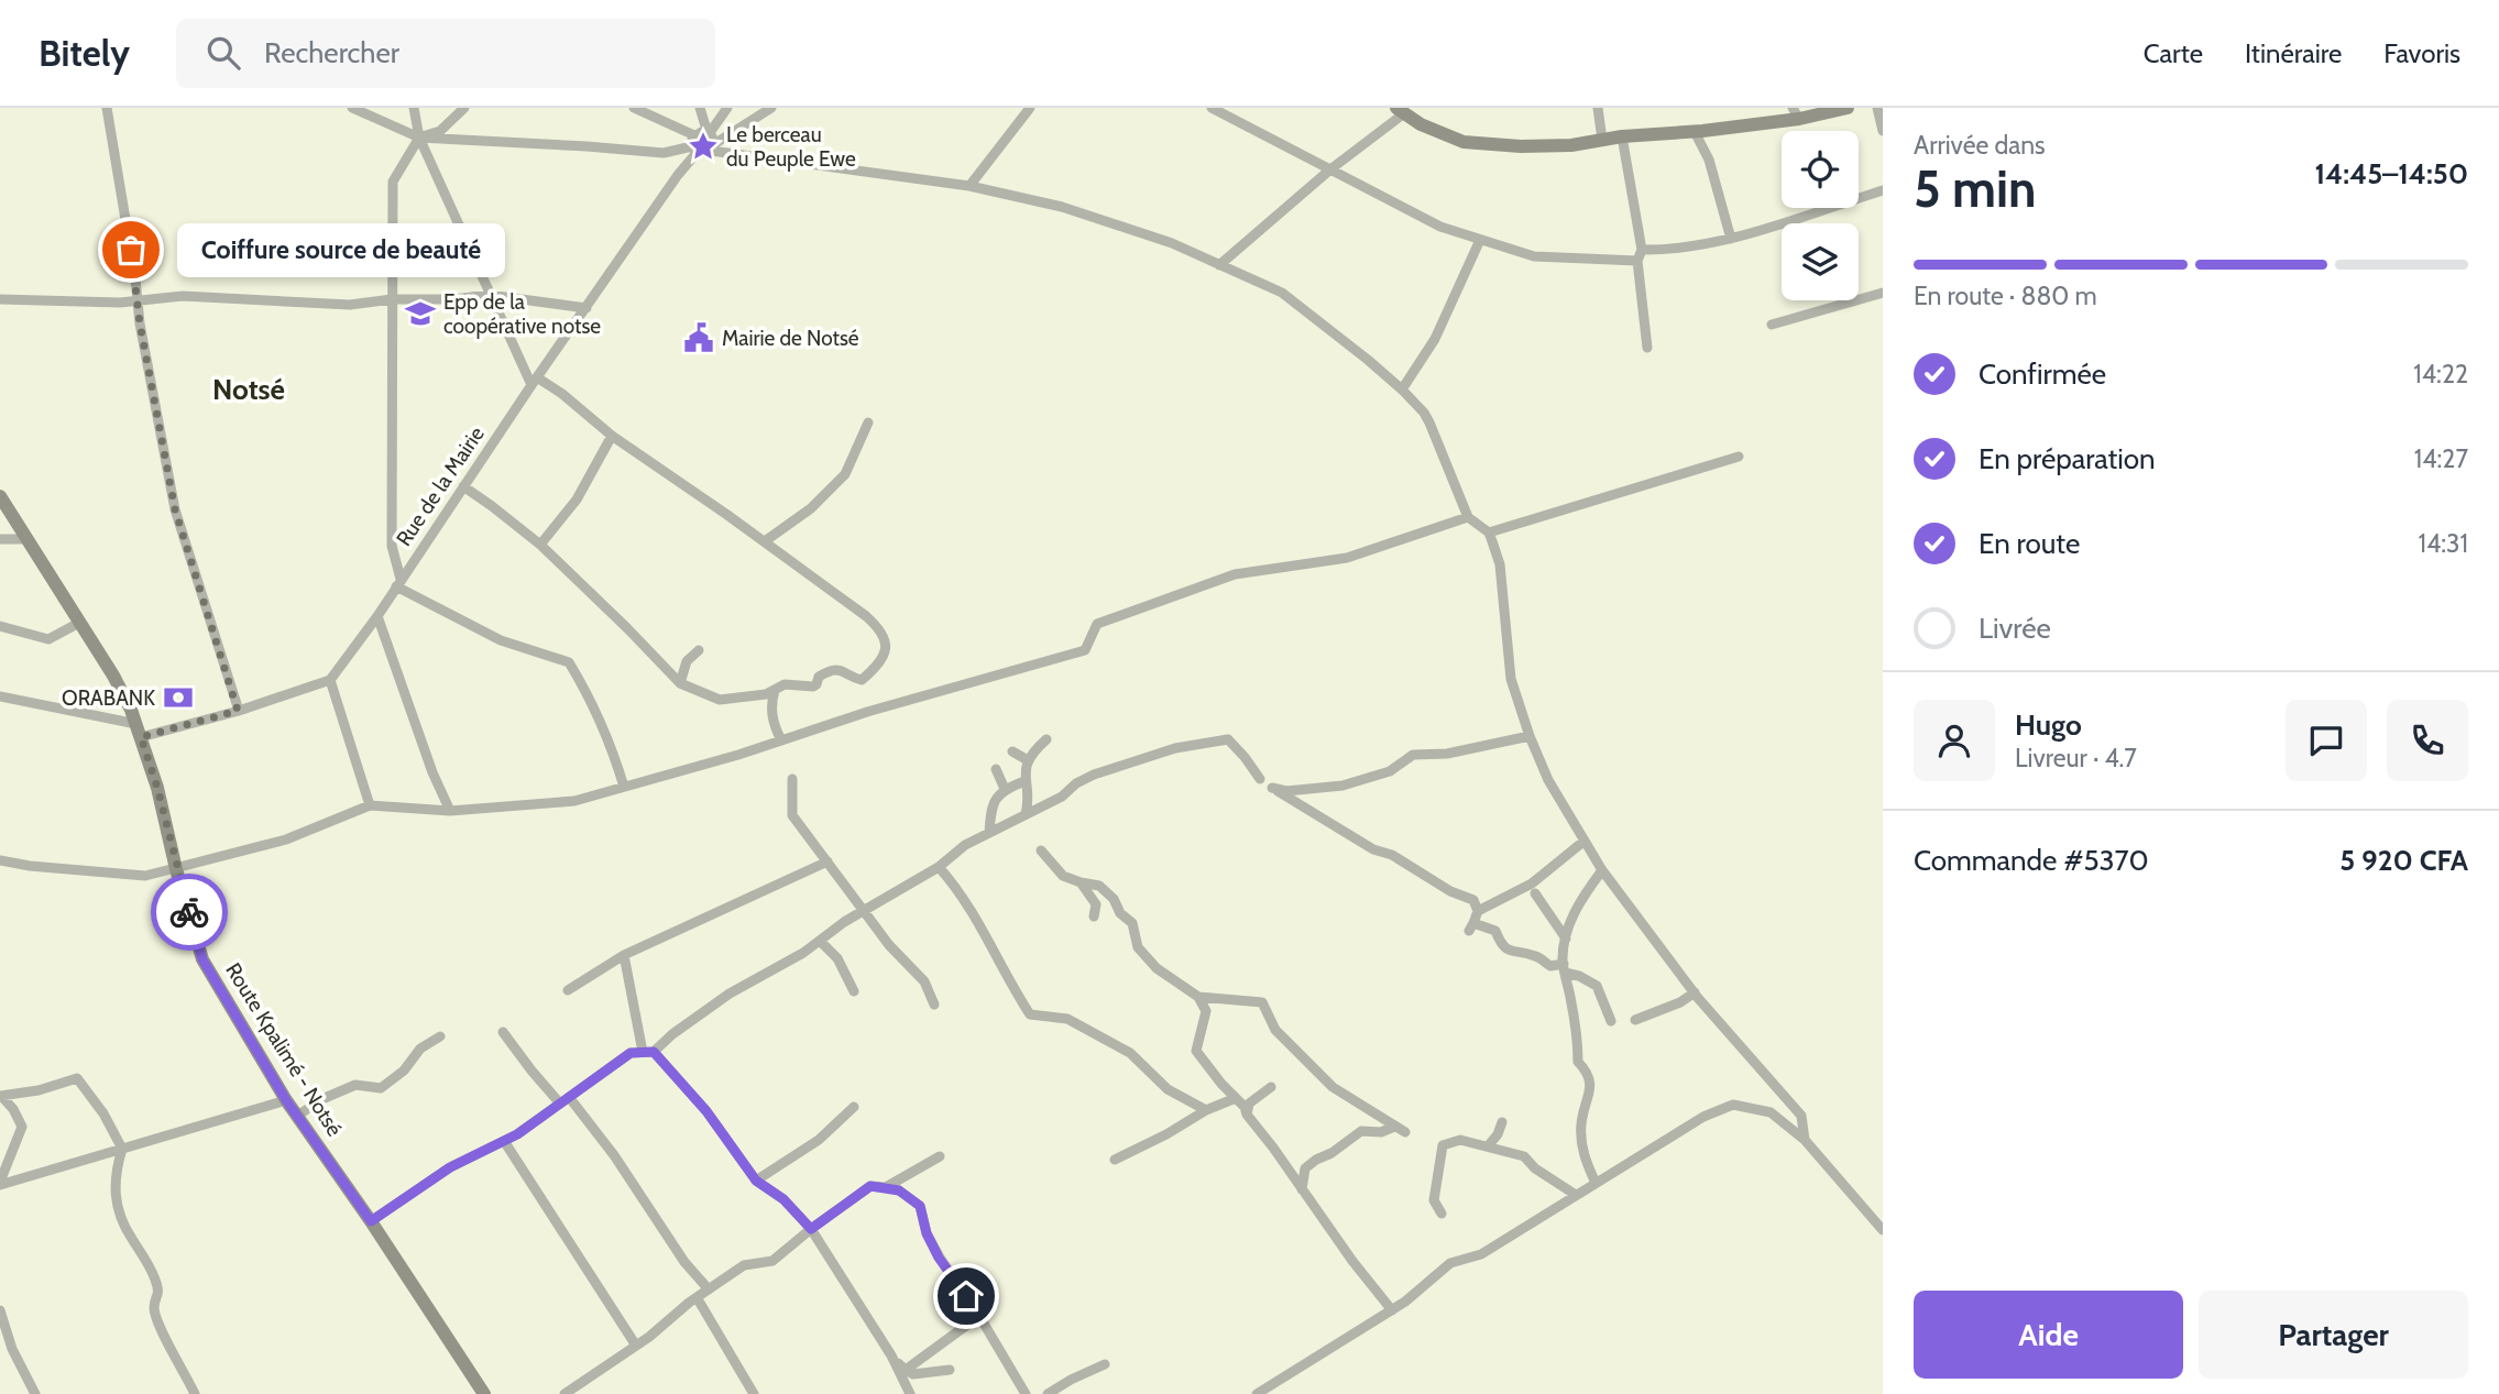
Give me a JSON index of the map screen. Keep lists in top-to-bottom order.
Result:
{
  "streets": {
    "main road": ["Route Kpalimé - Notsé"],
    "street": ["Rue de la Mairie"]
  },
  "districts": ["Notsé"],
  "places": {
    "place": ["Le berceau du Peuple Ewe"],
    "other": ["Coiffure source de beauté"],
    "school or university": ["Epp de la coopérative notse"],
    "public building": ["Mairie de Notsé"],
    "bank": ["ORABANK"]
  },
  "page": {
    "header": "Bitely",
    "search": "Rechercher",
    "nav": ["Carte", "Itinéraire", "Favoris"],
    "heading": ["5 min", "Arrivée dans", "14:45–14:50"],
    "panel": [
      "Hugo",
      "Livreur · 4.7",
      "Commande #5370",
      "5 920 CFA"
    ],
    "bubble": "Coiffure source de beauté",
    "bar": "En route · 880 m",
    "list": [
      ["Confirmée", "14:22"],
      ["En préparation", "14:27"],
      ["En route", "14:31"],
      "Livrée"
    ],
    "buttons": ["Aide", "Partager"]
  }
}
